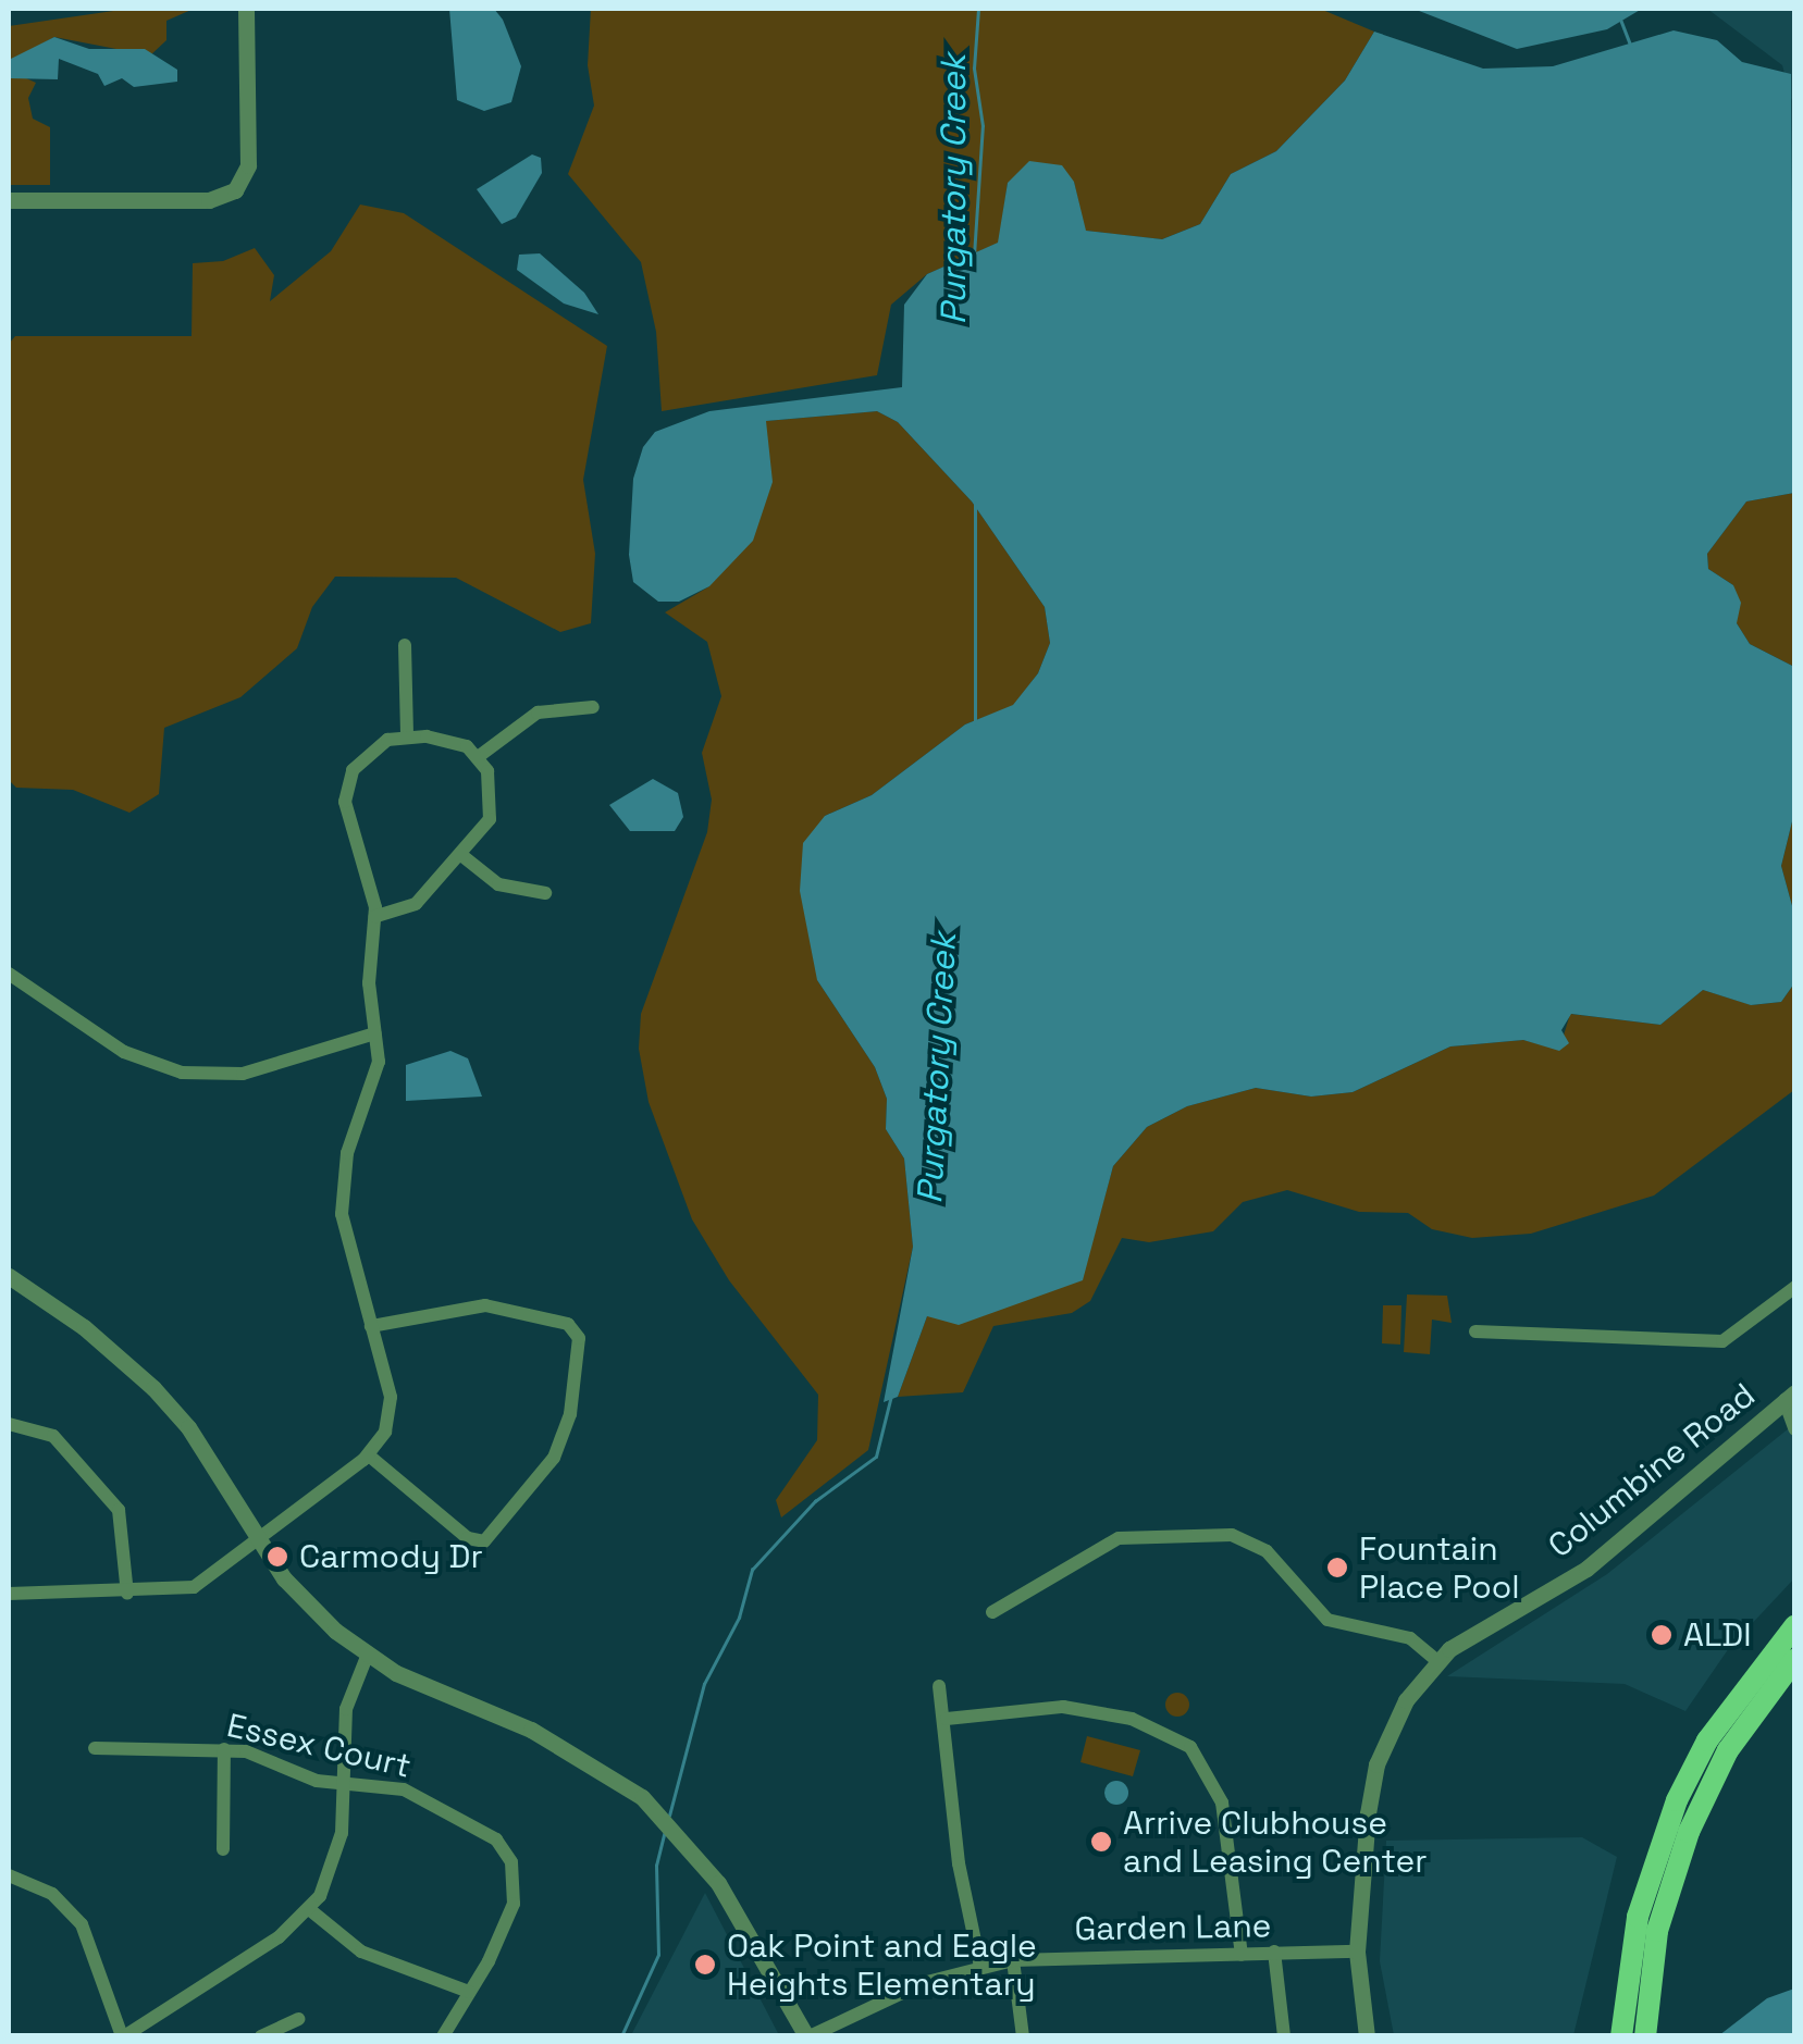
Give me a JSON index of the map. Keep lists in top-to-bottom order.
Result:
{
  "streets": {
    "street": ["Columbine Road", "Essex Court", "Garden Lane"]
  },
  "crossings": [
    ["Columbine Road", "Garden Lane"]
  ],
  "water": ["Purgatory Creek"],
  "places": [
    "Carmody Dr",
    "Fountain Place Pool",
    "ALDI",
    "Arrive Clubhouse and Leasing Center",
    "Oak Point and Eagle Heights Elementary"
  ]
}
